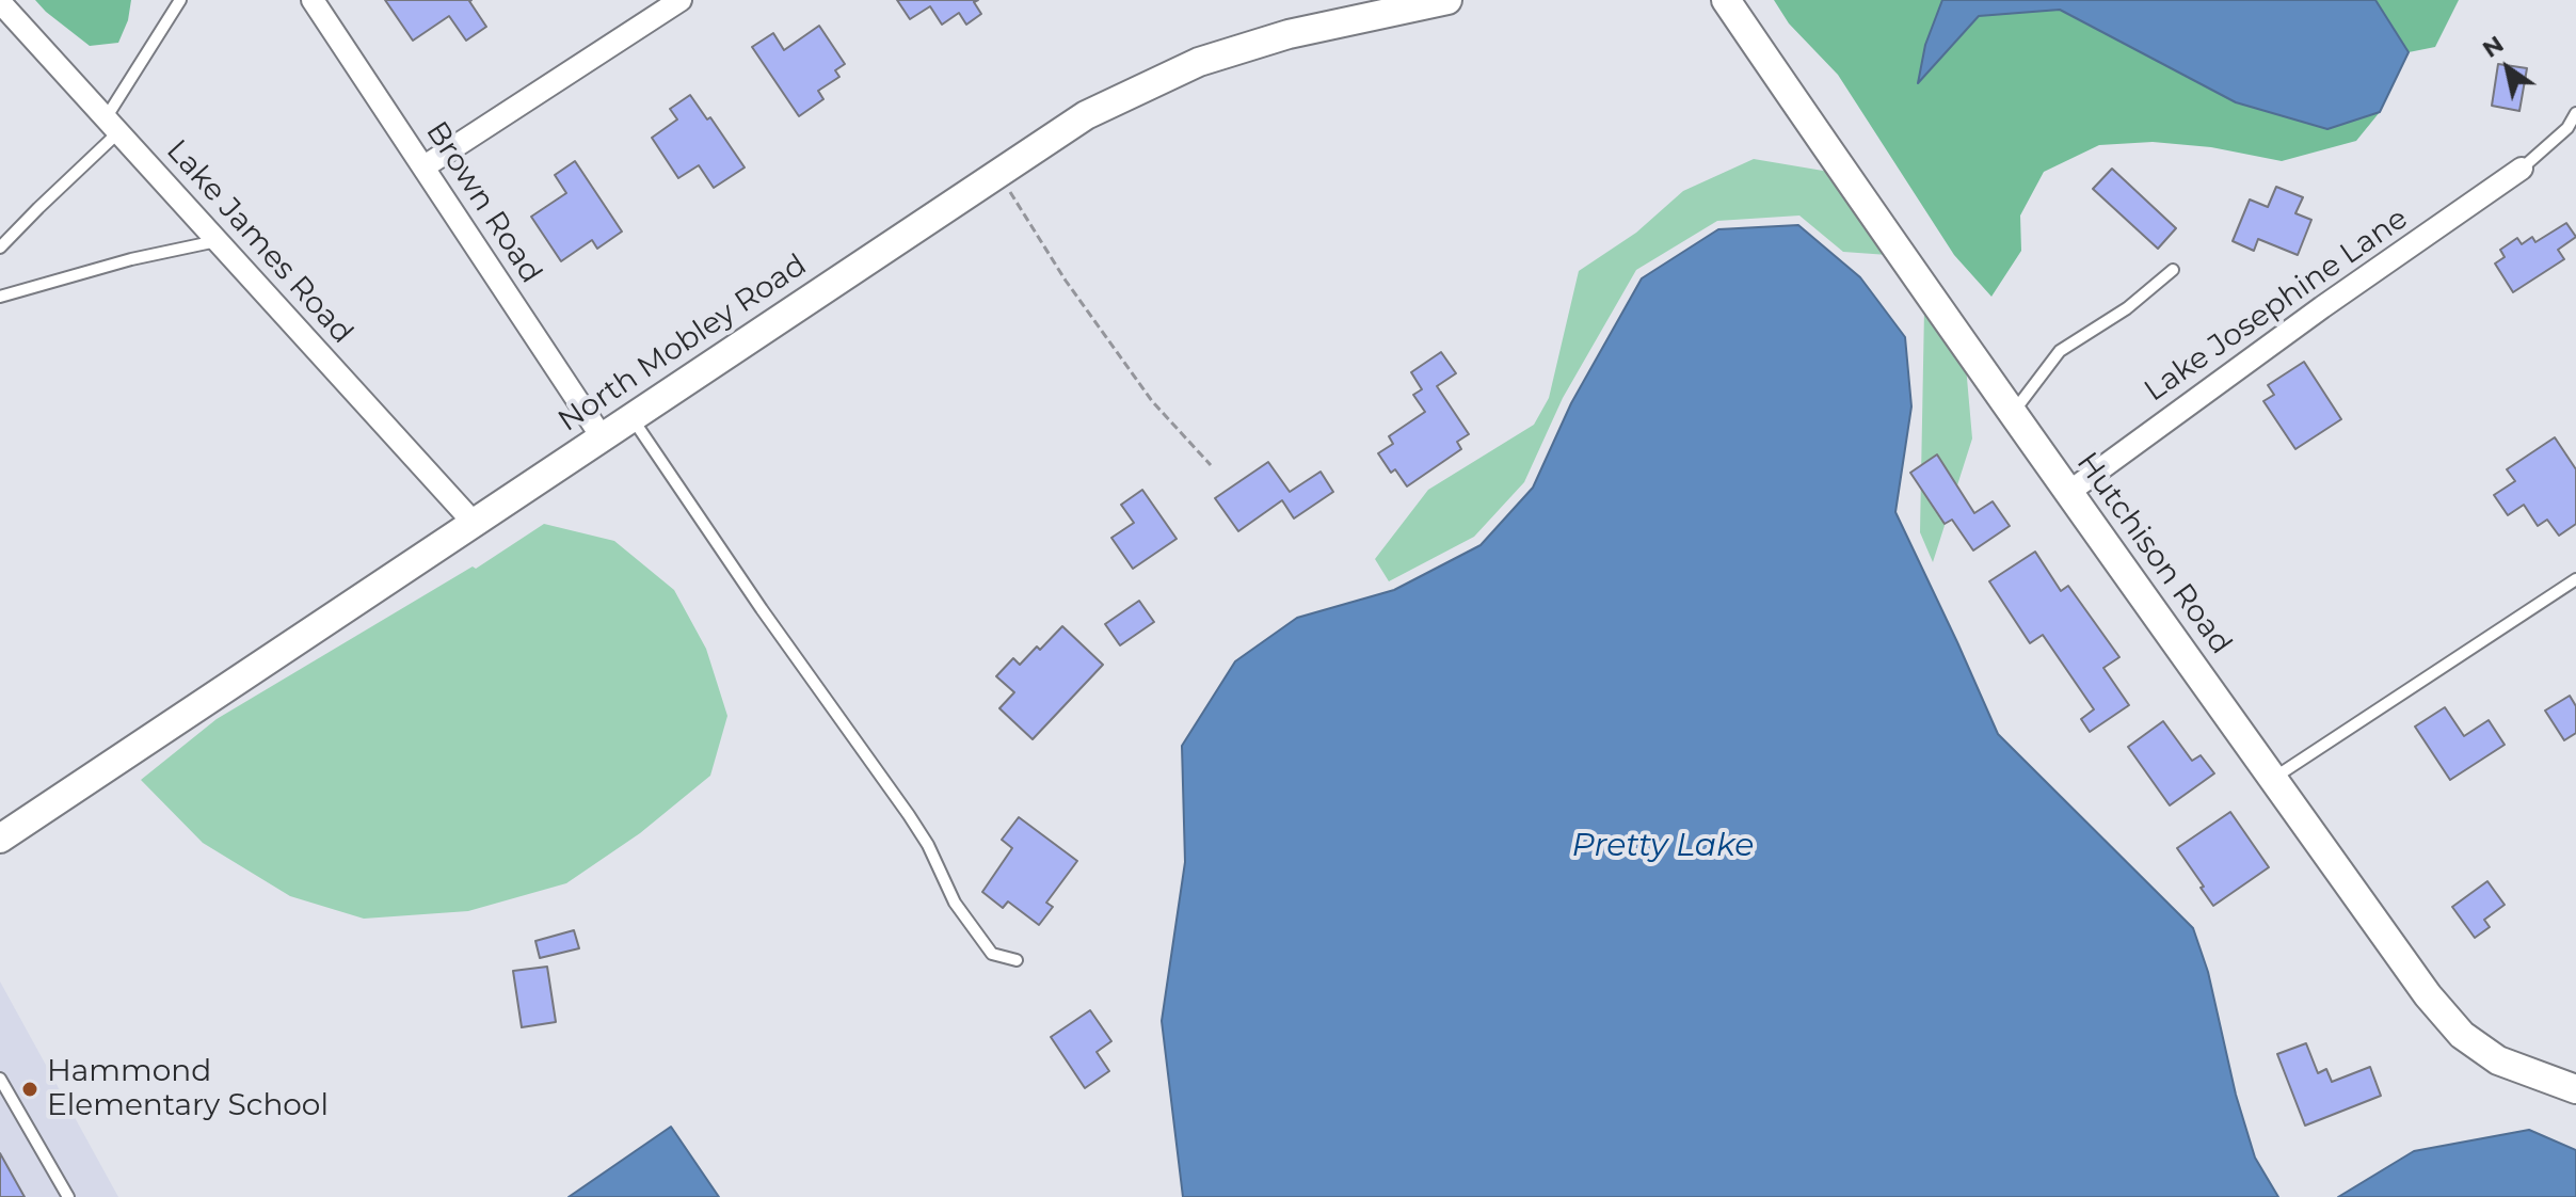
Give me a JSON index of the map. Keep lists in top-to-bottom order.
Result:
{
  "streets": {
    "street": [
      "Brown Road",
      "Lake James Road",
      "Lake Josephine Lane",
      "North Mobley Road",
      "Hutchison Road"
    ]
  },
  "crossings": [
    ["Brown Road", "North Mobley Road"],
    ["Lake James Road", "North Mobley Road"],
    ["Lake Josephine Lane", "Hutchison Road"]
  ],
  "water": ["Pretty Lake"],
  "places": ["Hammond Elementary School"],
  "north": "top left"
}
